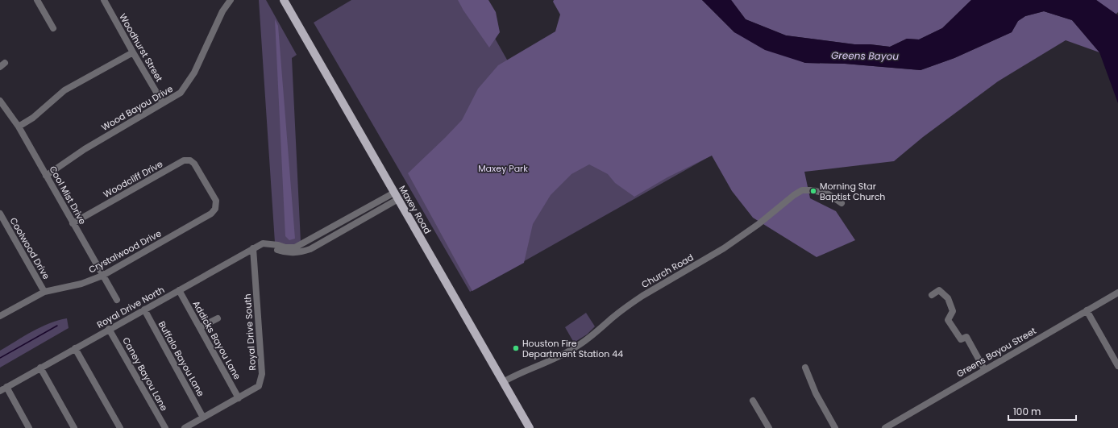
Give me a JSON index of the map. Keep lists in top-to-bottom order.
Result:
{
  "streets": {
    "main road": ["Maxey Road"],
    "street": [
      "Woodhurst Street",
      "Wood Bayou Drive",
      "Woodcliff Drive",
      "Cool Mist Drive",
      "Coolwood Drive",
      "Crystalwood Drive",
      "Church Road",
      "Royal Drive North",
      "Royal Drive South",
      "Addicks Bayou Lane",
      "Greens Bayou Street",
      "Buffalo Bayou Lane",
      "Caney Bayou Lane"
    ]
  },
  "crossings": [
    ["Woodhurst Street", "Wood Bayou Drive"],
    ["Wood Bayou Drive", "Cool Mist Drive"],
    ["Woodcliff Drive", "Cool Mist Drive"],
    ["Woodcliff Drive", "Crystalwood Drive"],
    ["Cool Mist Drive", "Crystalwood Drive"],
    ["Maxey Road", "Church Road"],
    ["Maxey Road", "Royal Drive North"],
    ["Coolwood Drive", "Crystalwood Drive"],
    ["Royal Drive North", "Royal Drive South"],
    ["Royal Drive North", "Addicks Bayou Lane"],
    ["Royal Drive North", "Buffalo Bayou Lane"],
    ["Royal Drive North", "Caney Bayou Lane"],
    ["Royal Drive South", "Addicks Bayou Lane"],
    ["Royal Drive South", "Buffalo Bayou Lane"]
  ],
  "water": ["Greens Bayou"],
  "parks": ["Maxey Park"],
  "places": ["Morning Star Baptist Church", "Houston Fire Department Station 44"],
  "scale_bar": "100 m"
}
